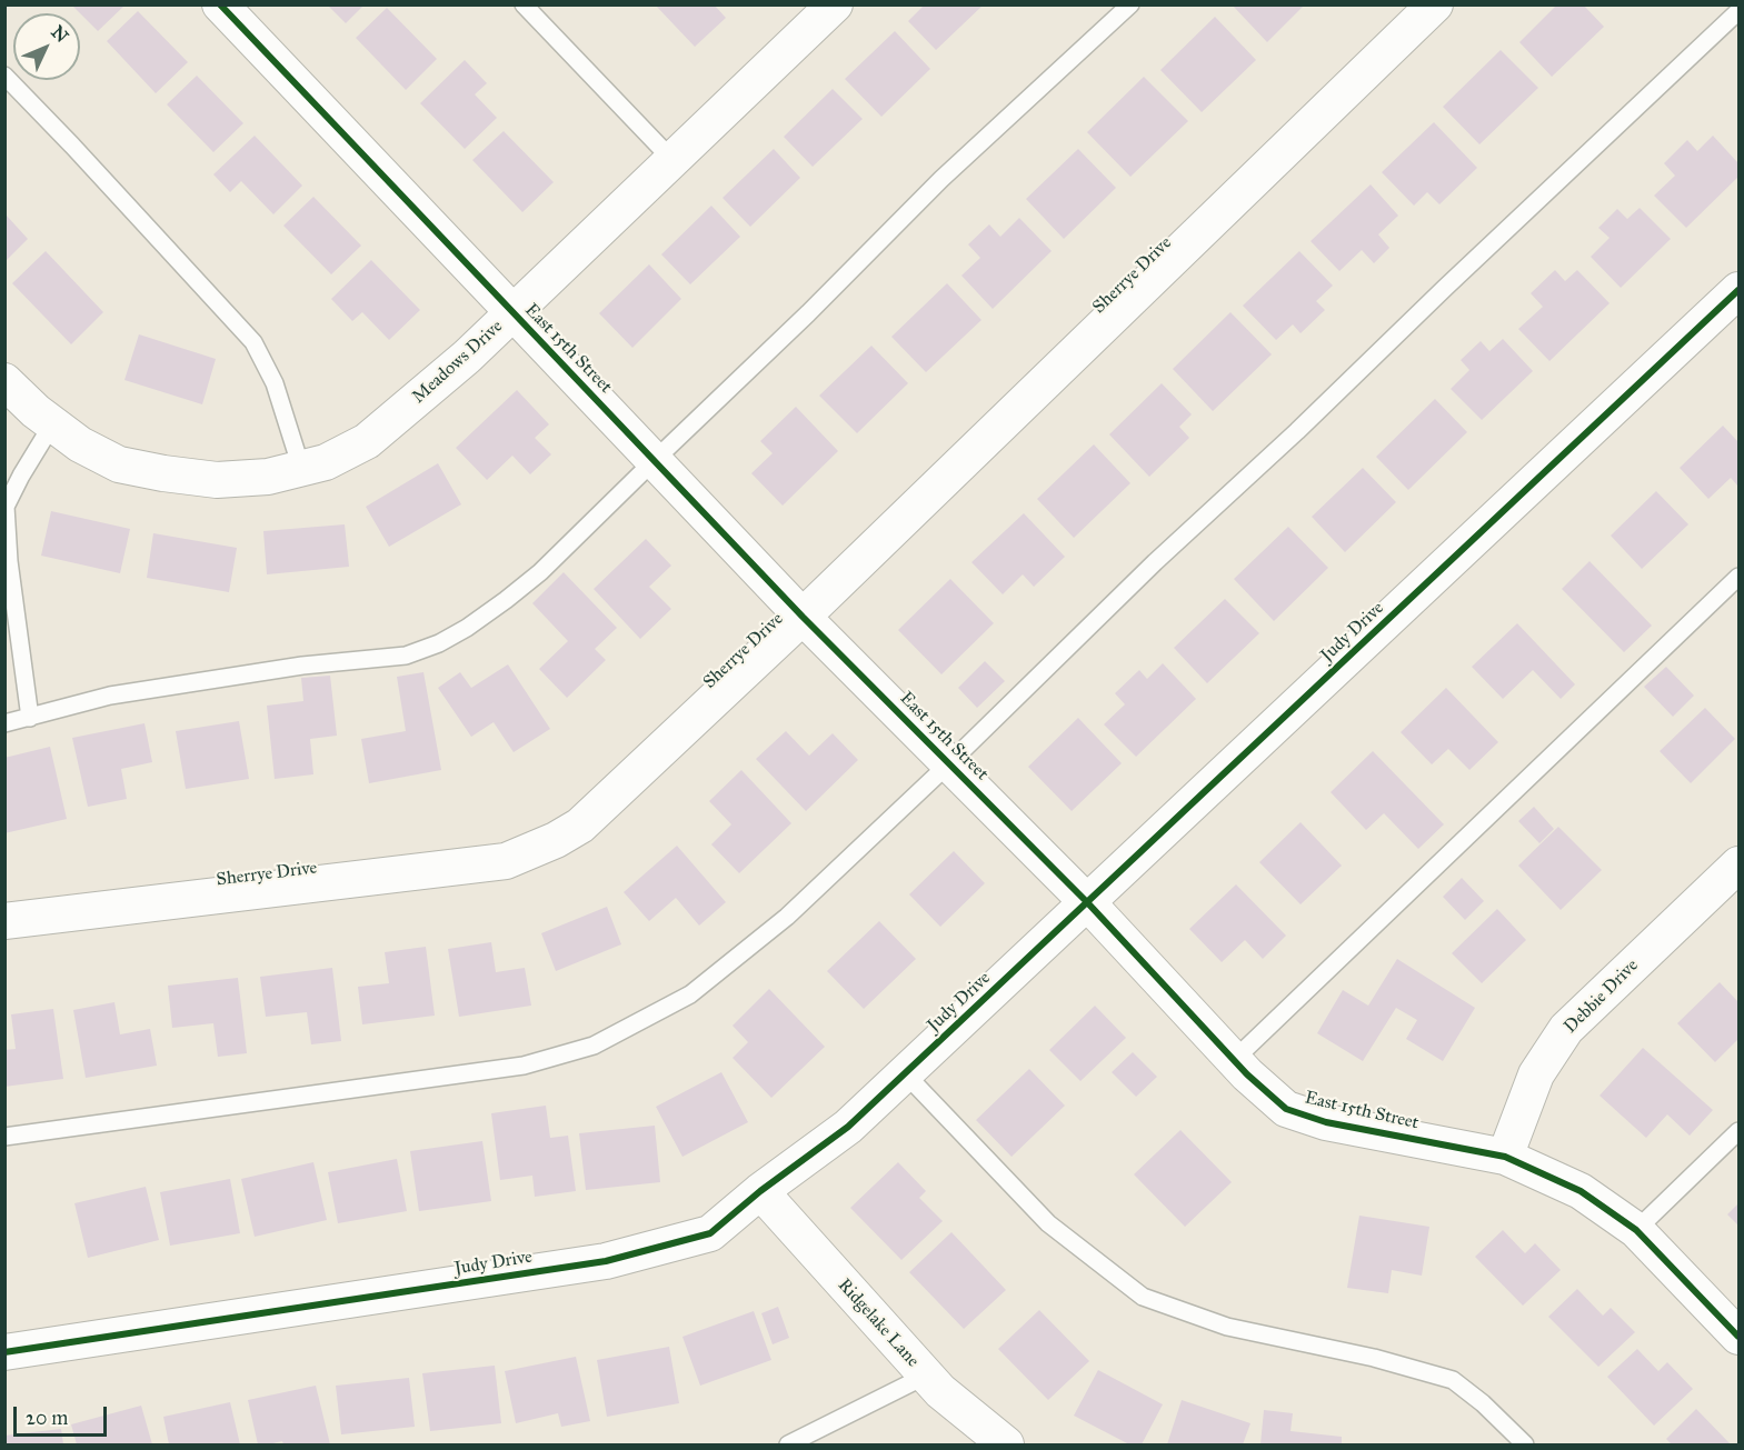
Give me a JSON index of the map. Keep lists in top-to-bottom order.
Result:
{
  "streets": {
    "street": [
      "Sherrye Drive",
      "East 15th Street",
      "Meadows Drive",
      "Judy Drive",
      "Debbie Drive",
      "Ridgelake Lane"
    ]
  },
  "crossings": [
    ["Sherrye Drive", "East 15th Street"],
    ["East 15th Street", "Meadows Drive"],
    ["East 15th Street", "Judy Drive"],
    ["East 15th Street", "Debbie Drive"],
    ["Judy Drive", "Ridgelake Lane"]
  ],
  "scale_bar": "20 m",
  "north": "top right"
}
